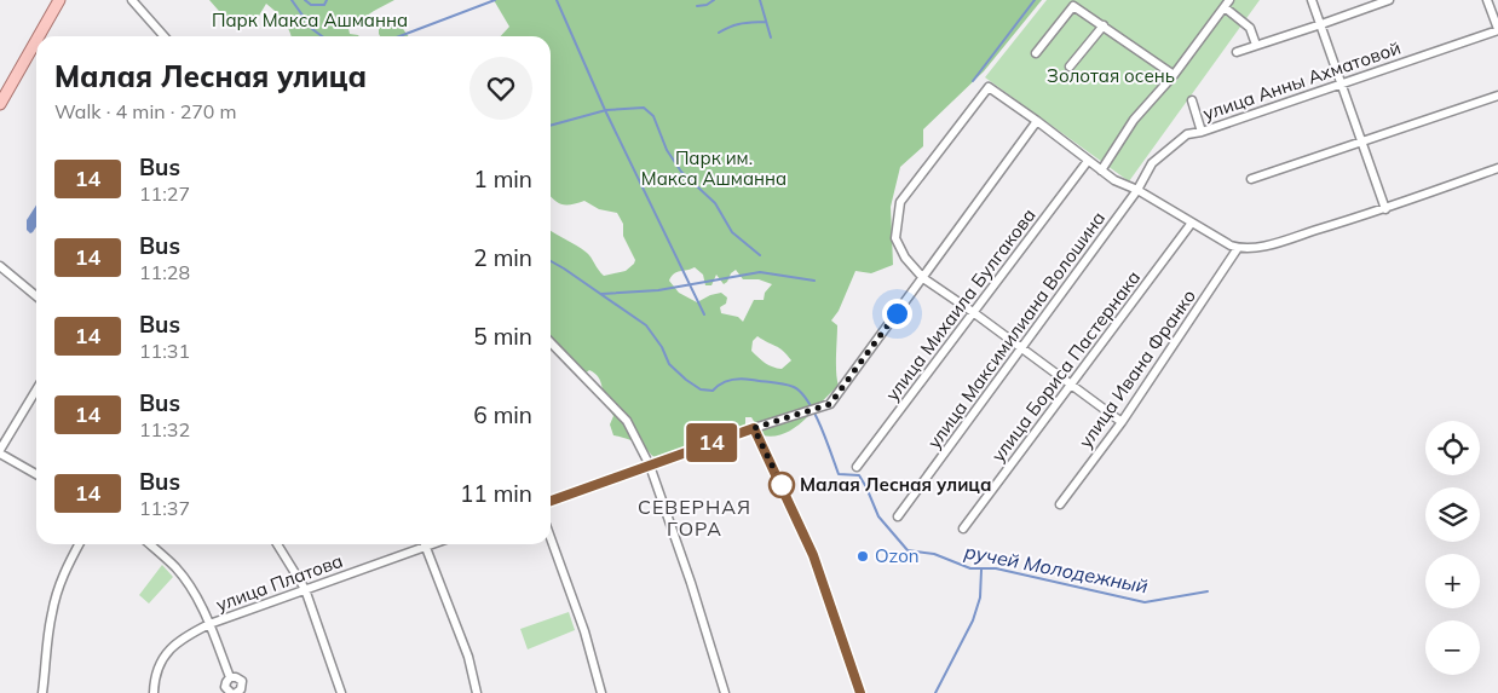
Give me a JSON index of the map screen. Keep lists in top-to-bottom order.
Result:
{
  "streets": {
    "street": [
      "улица Анны Ахматовой",
      "улица Михаила Булгакова",
      "улица Максимилиана Волошина",
      "улица Бориса Пастернака",
      "улица Ивана Франко",
      "улица Платова"
    ]
  },
  "crossings": [
    ["улица Анны Ахматовой", "улица Максимилиана Волошина"]
  ],
  "districts": ["СЕВЕРНАЯ ГОРА"],
  "water": ["ручей Молодежный"],
  "parks": ["Парк Макса Ашманна", "Золотая осень", "Парк им. Макса Ашманна"],
  "places": ["Малая Лесная улица", "Ozon"],
  "lines": ["bus line 14"],
  "page": {
    "on_map": "14",
    "heading": ["Малая Лесная улица", "Walk · 4 min · 270 m"],
    "list": [
      {
        "mark": "14",
        "name": "Bus",
        "note": "11:27",
        "value": "1 min"
      },
      {
        "mark": "14",
        "name": "Bus",
        "note": "11:28",
        "value": "2 min"
      },
      {
        "mark": "14",
        "name": "Bus",
        "note": "11:31",
        "value": "5 min"
      },
      {
        "mark": "14",
        "name": "Bus",
        "note": "11:32",
        "value": "6 min"
      },
      {
        "mark": "14",
        "name": "Bus",
        "note": "11:37",
        "value": "11 min"
      }
    ],
    "map_buttons": ["+", "−"]
  }
}
